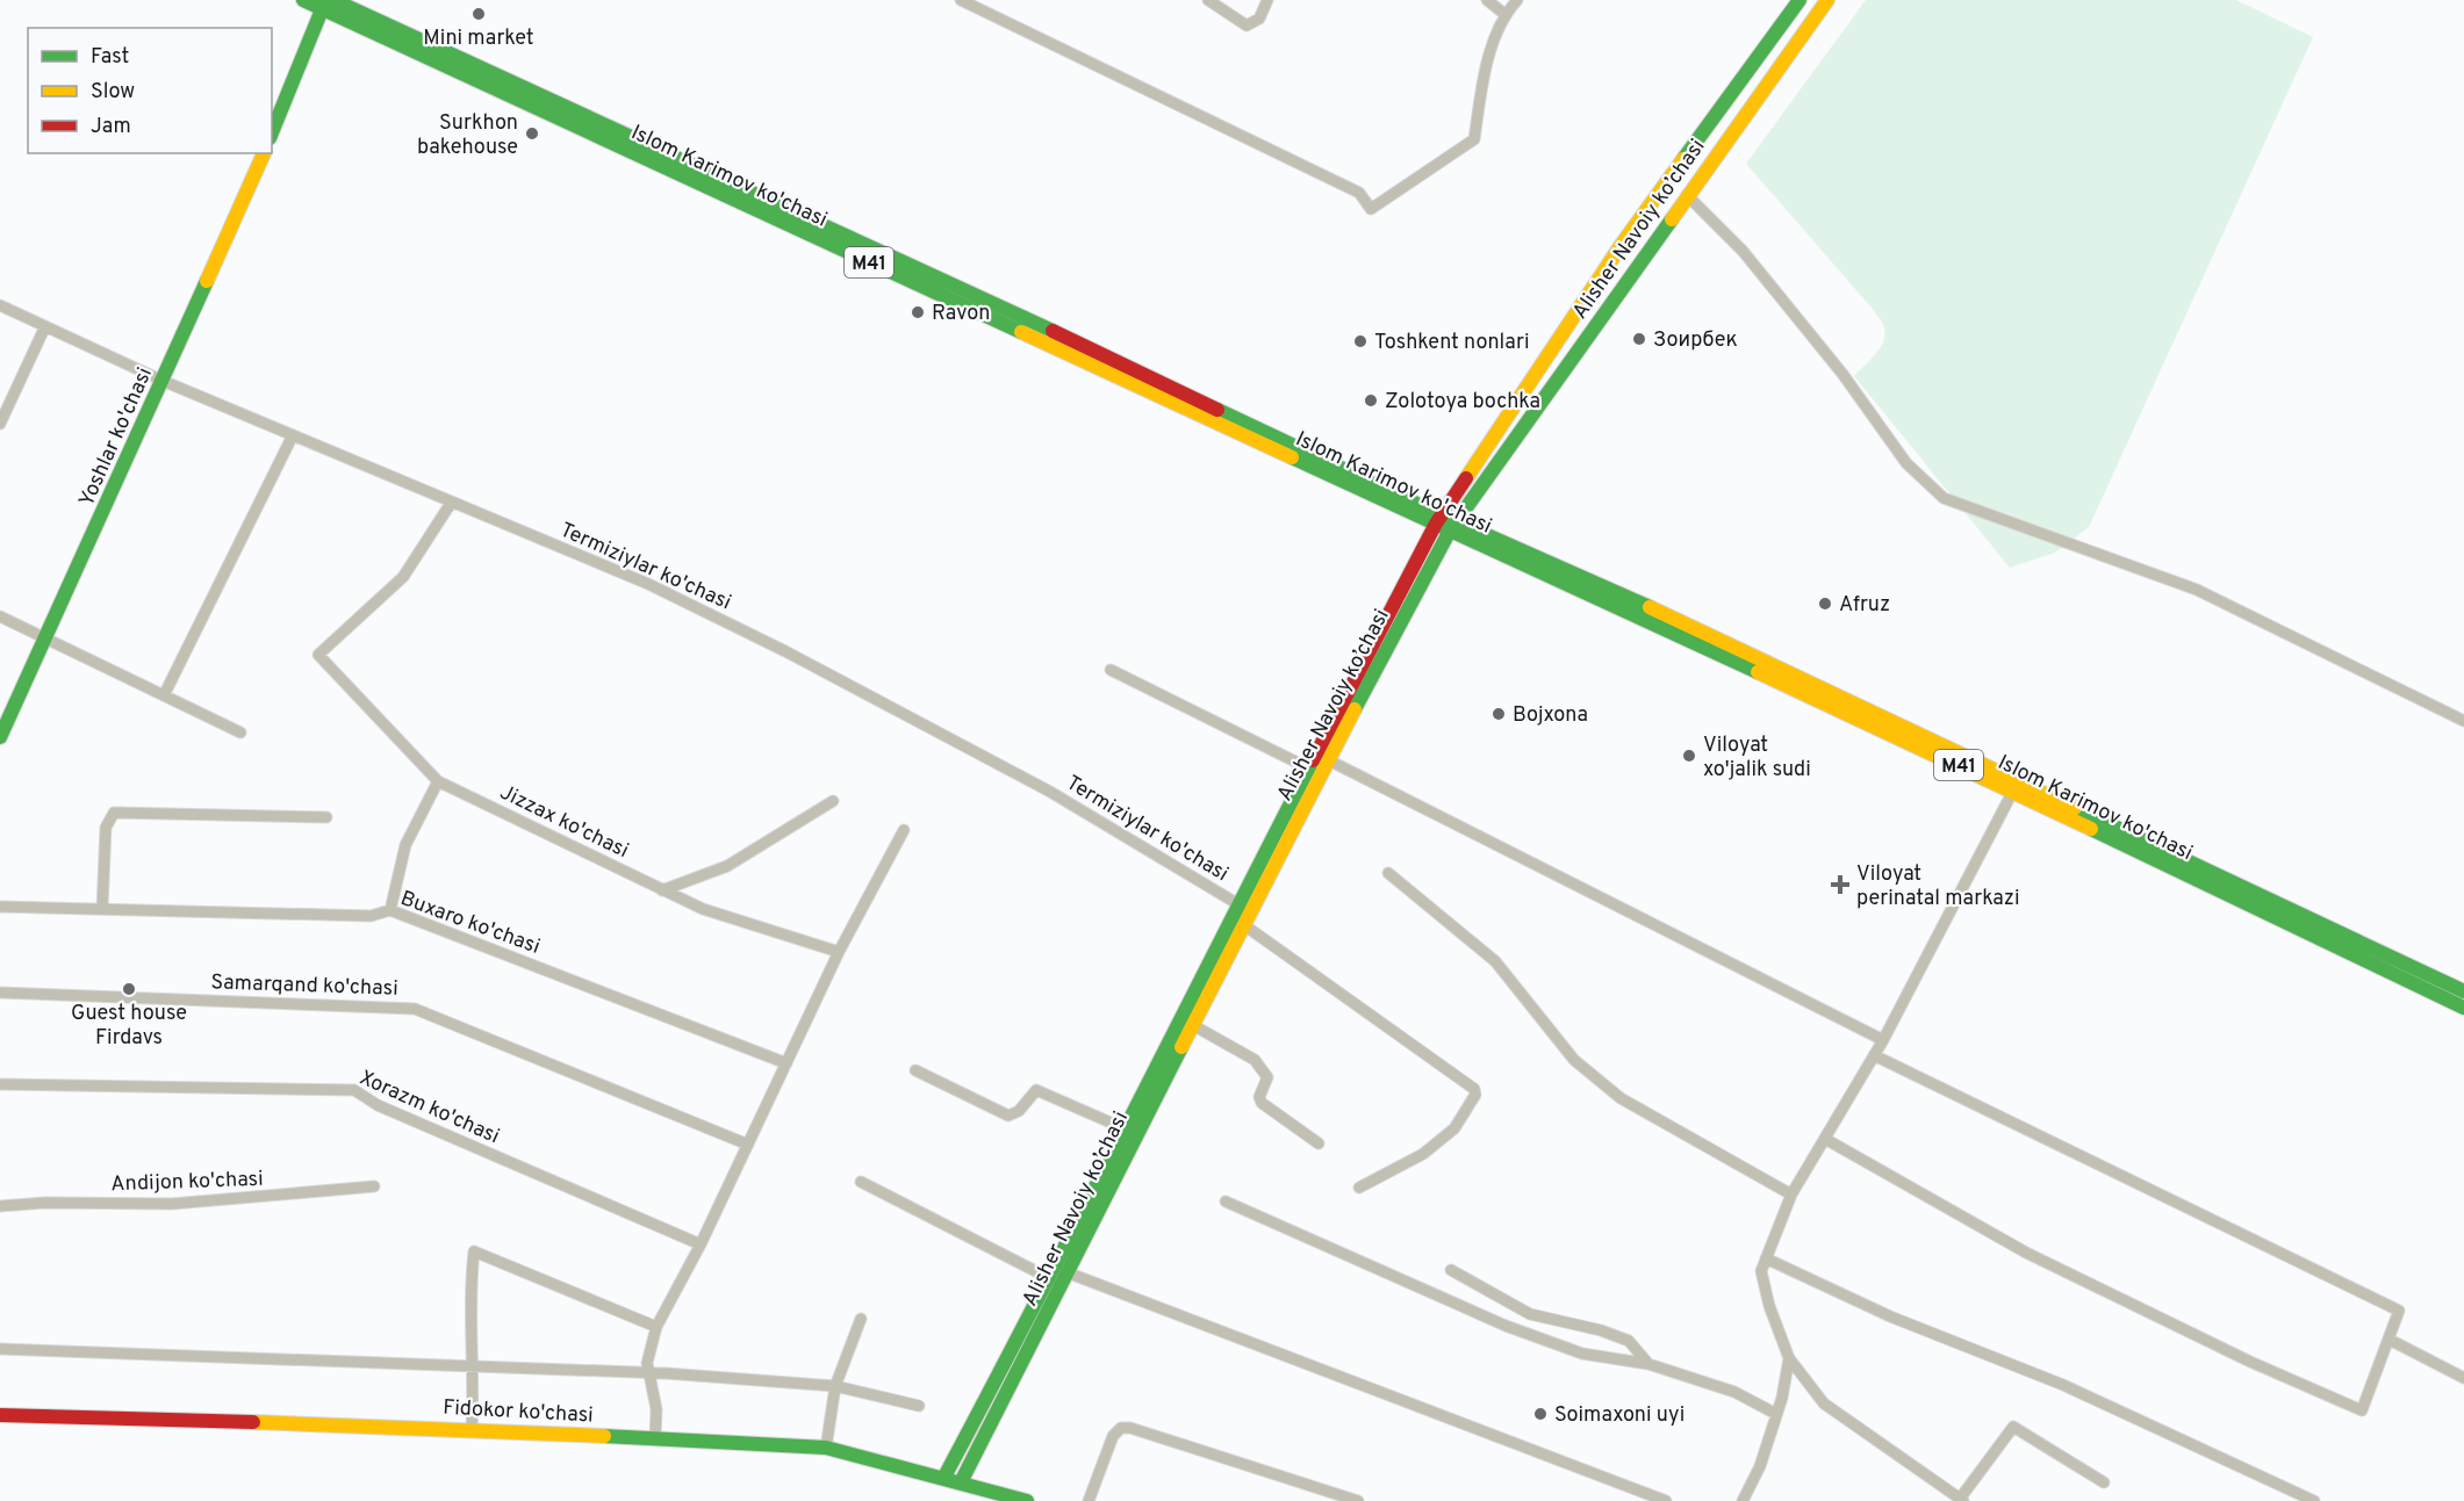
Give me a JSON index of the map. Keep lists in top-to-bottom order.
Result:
{
  "streets": {
    "main road": [
      "Islom Karimov ko'chasi",
      "Alisher Navoiy ko’chasi",
      "M41",
      "Yoshlar ko'chasi",
      "Fidokor ko'chasi"
    ],
    "street": [
      "Termiziylar ko'chasi",
      "Jizzax ko'chasi",
      "Buxaro ko'chasi",
      "Samarqand ko'chasi",
      "Xorazm ko'chasi",
      "Andijon ko'chasi"
    ]
  },
  "crossings": [
    ["Islom Karimov ko'chasi", "Alisher Navoiy ko’chasi"],
    ["Alisher Navoiy ko’chasi", "Termiziylar ko'chasi"],
    ["Alisher Navoiy ko’chasi", "Fidokor ko'chasi"],
    ["Yoshlar ko'chasi", "Termiziylar ko'chasi"],
    ["Termiziylar ko'chasi", "Jizzax ko'chasi"]
  ],
  "places": {
    "other": [
      "Mini market",
      "Surkhon bakehouse",
      "Ravon",
      "Зоирбек",
      "Toshkent nonlari",
      "Zolotoya bochka",
      "Afruz",
      "Bojxona",
      "Viloyat xo'jalik sudi",
      "Guest house Firdavs",
      "Soimaxoni uyi"
    ],
    "health": ["Viloyat perinatal markazi"]
  },
  "legend": ["Fast", "Slow", "Jam"]
}
